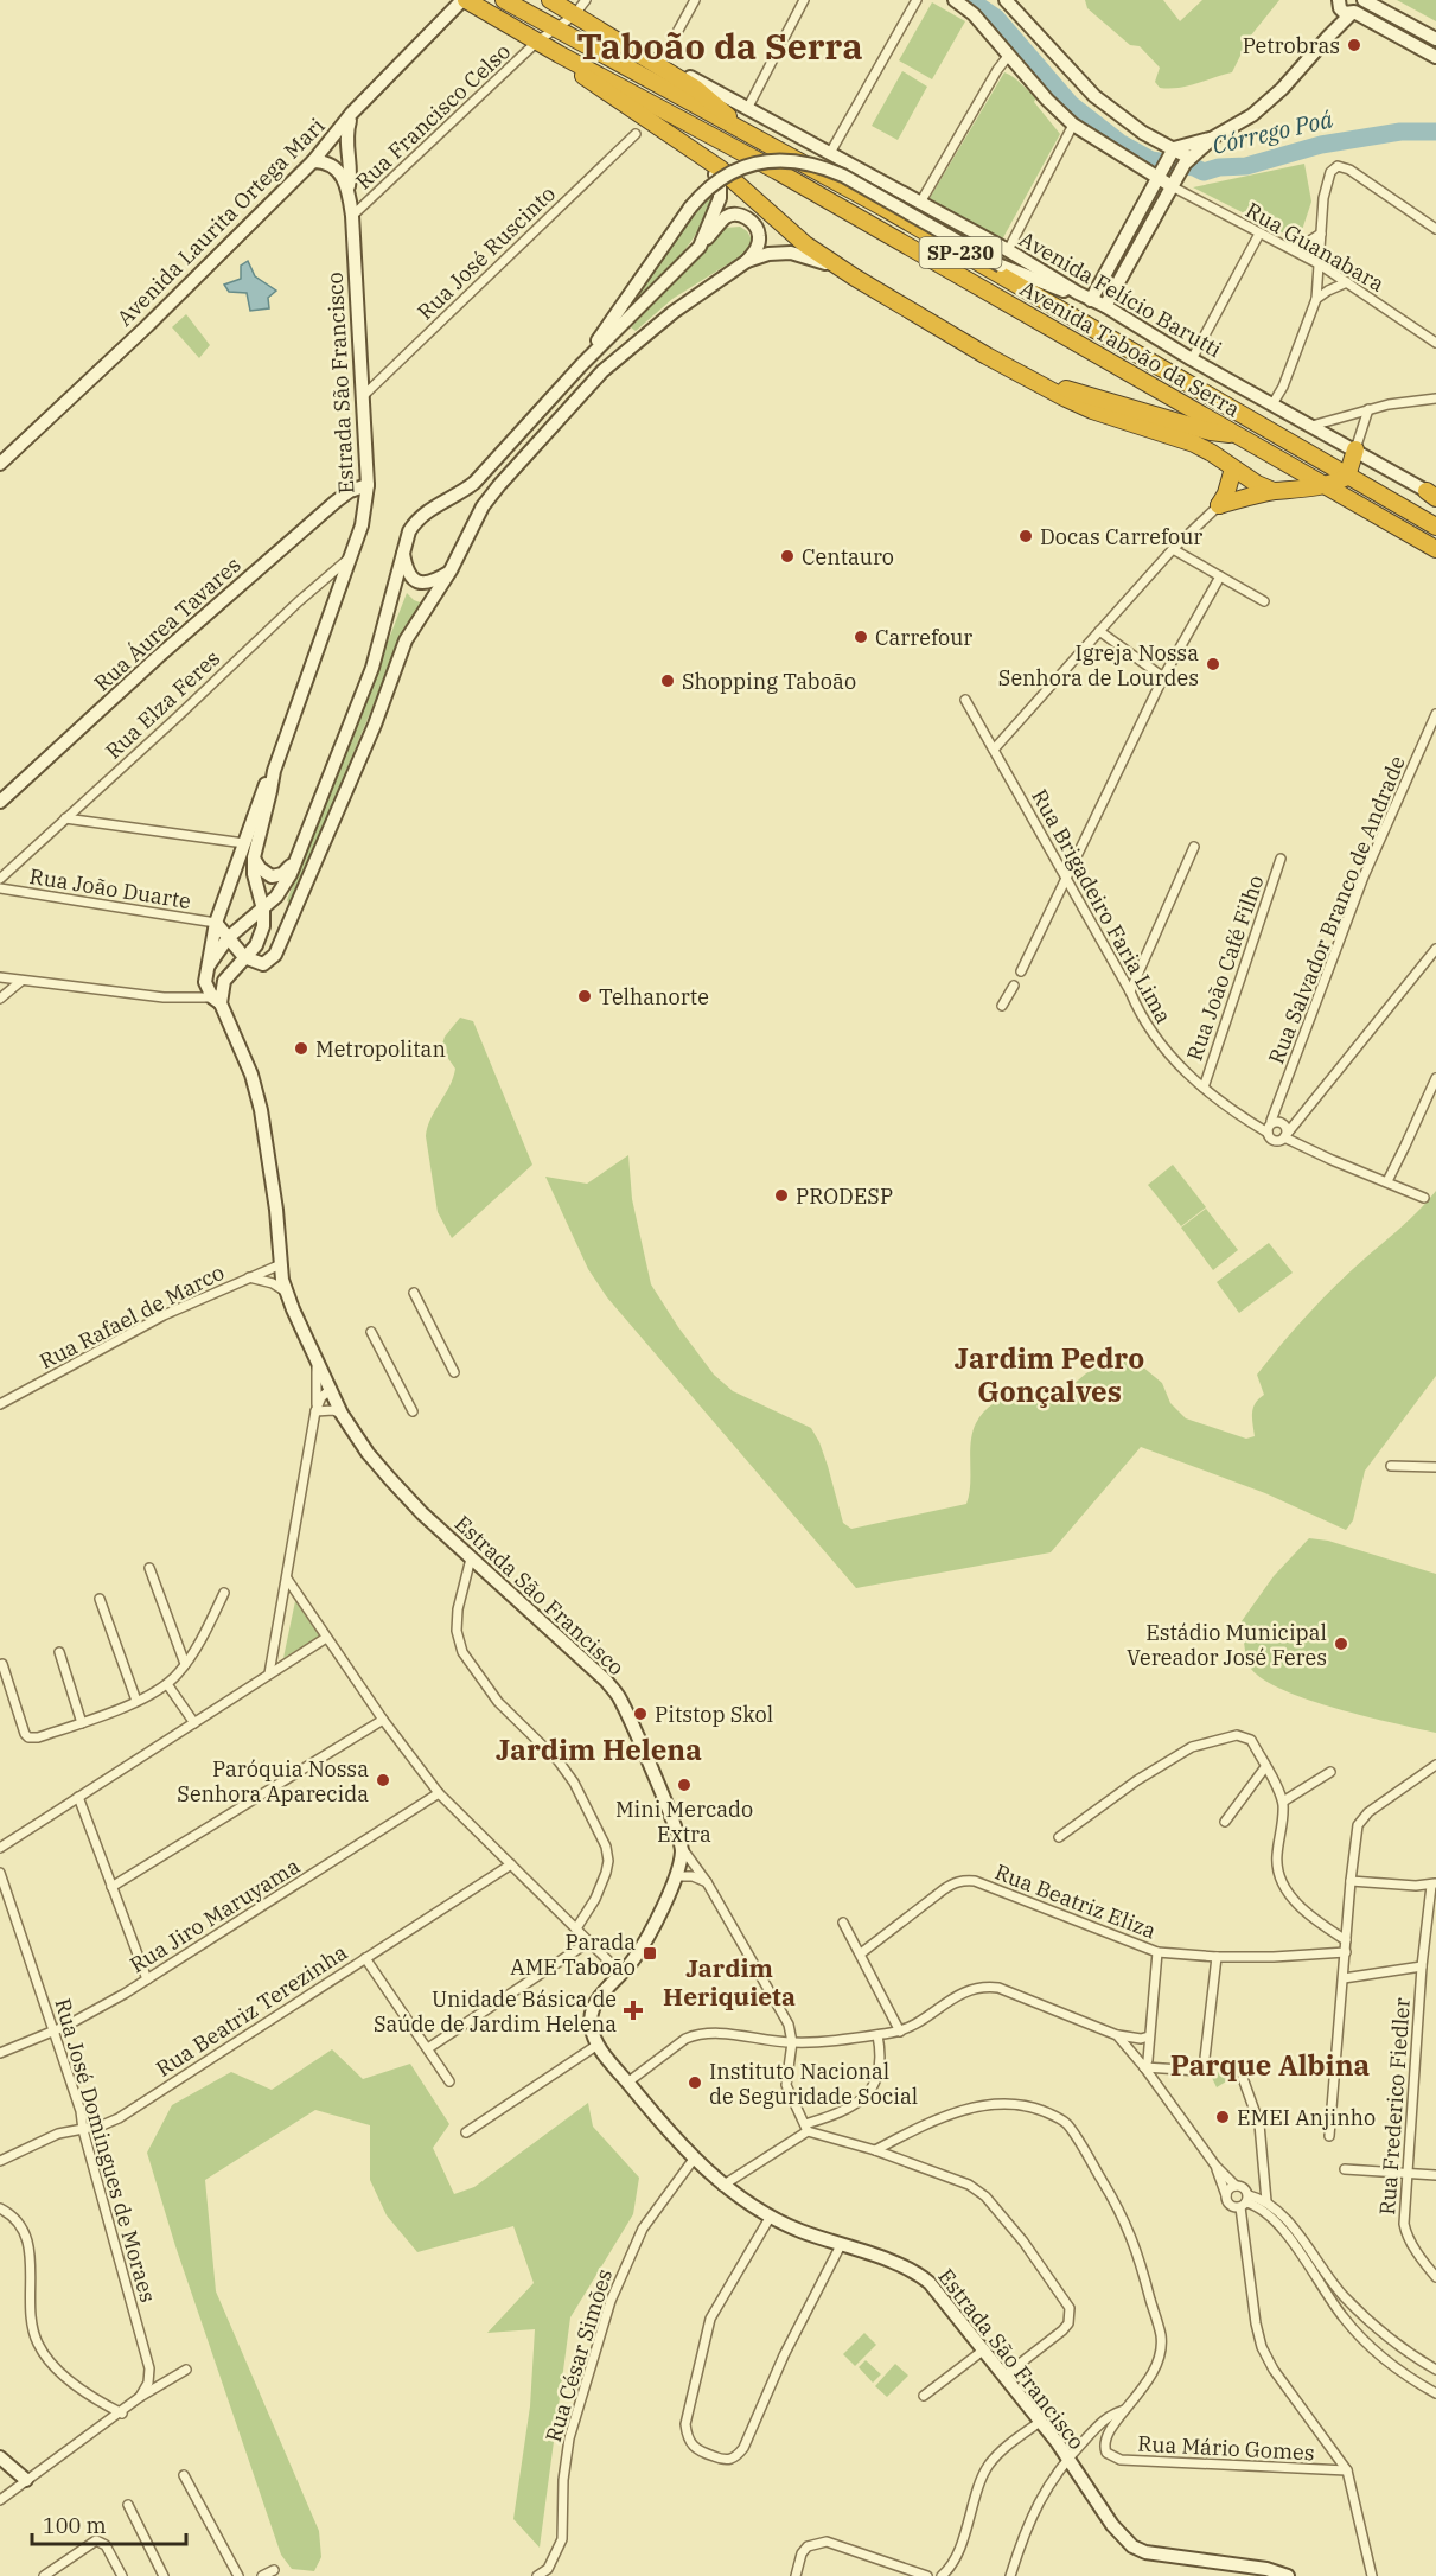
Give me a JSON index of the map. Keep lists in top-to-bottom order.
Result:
{
  "streets": {
    "highway": ["SP-230", "Avenida Taboão da Serra"],
    "main road": [
      "Avenida Laurita Ortega Mari",
      "Avenida Felício Barutti",
      "Estrada São Francisco",
      "Rua Áurea Tavares"
    ],
    "street": [
      "Rua Francisco Celso",
      "Rua Guanabara",
      "Rua José Ruscinto",
      "Rua Elza Feres",
      "Rua João Duarte",
      "Rua Brigadeiro Faria Lima",
      "Rua Salvador Branco de Andrade",
      "Rua João Café Filho",
      "Rua Rafael de Marco",
      "Rua Beatriz Eliza",
      "Rua Jiro Maruyama",
      "Rua Beatriz Terezinha",
      "Rua Frederico Fiedler",
      "Rua José Domingues de Moraes",
      "Rua César Simões",
      "Rua Mário Gomes"
    ]
  },
  "crossings": [
    ["Rua Francisco Celso", "Avenida Felício Barutti"],
    ["Rua Francisco Celso", "Avenida Taboão da Serra"],
    ["Rua Francisco Celso", "Estrada São Francisco"],
    ["Avenida Laurita Ortega Mari", "Avenida Taboão da Serra"],
    ["Avenida Laurita Ortega Mari", "Estrada São Francisco"],
    ["Rua José Ruscinto", "Estrada São Francisco"],
    ["Estrada São Francisco", "Rua Áurea Tavares"],
    ["Estrada São Francisco", "Rua Elza Feres"],
    ["Estrada São Francisco", "Rua João Duarte"],
    ["Estrada São Francisco", "Rua Rafael de Marco"],
    ["Estrada São Francisco", "Rua César Simões"],
    ["Rua Brigadeiro Faria Lima", "Rua Salvador Branco de Andrade"],
    ["Rua Brigadeiro Faria Lima", "Rua João Café Filho"],
    ["Rua Jiro Maruyama", "Rua José Domingues de Moraes"],
    ["Rua Beatriz Terezinha", "Rua José Domingues de Moraes"]
  ],
  "districts": [
    "Taboão da Serra",
    "Jardim Pedro Gonçalves",
    "Jardim Helena",
    "Jardim Heriquieta",
    "Parque Albina"
  ],
  "water": ["Córrego Poá"],
  "places": {
    "other": [
      "Petrobras",
      "Docas Carrefour",
      "Centauro",
      "Carrefour",
      "Igreja Nossa Senhora de Lourdes",
      "Shopping Taboão",
      "Telhanorte",
      "Metropolitan",
      "PRODESP",
      "Estádio Municipal Vereador José Feres",
      "Pitstop Skol",
      "Paróquia Nossa Senhora Aparecida",
      "Mini Mercado Extra",
      "Instituto Nacional de Seguridade Social",
      "EMEI Anjinho"
    ],
    "transit": ["Parada AME Taboão"],
    "health": ["Unidade Básica de Saúde de Jardim Helena"]
  },
  "scale_bar": "100 m"
}
